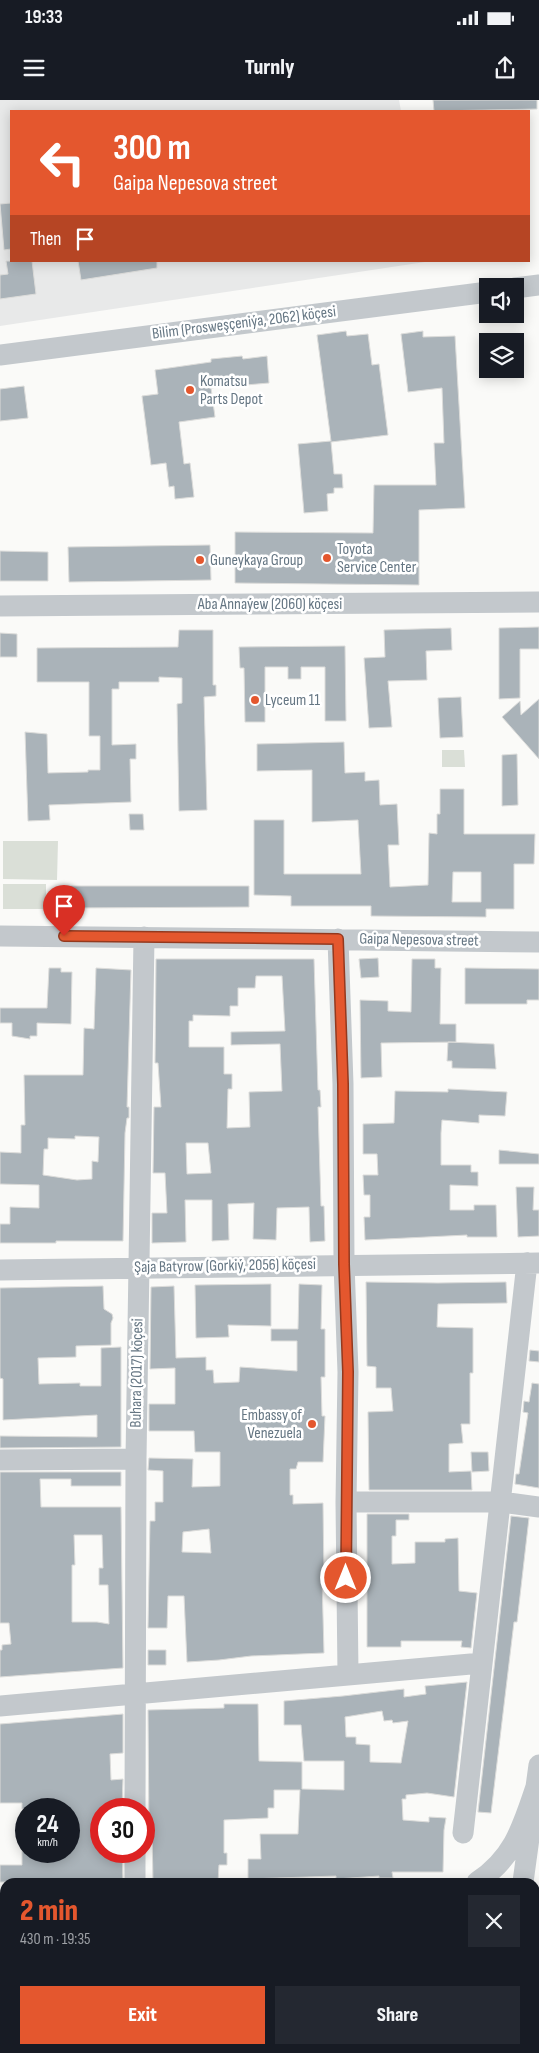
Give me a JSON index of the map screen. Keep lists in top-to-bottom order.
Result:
{
  "streets": {
    "street": [
      "Bilim (Prosweşçeniýa, 2062) köçesi",
      "Aba Annaýew (2060) köçesi",
      "Gaipa Nepesova street",
      "Şaja Batyrow (Gorkiý, 2056) köçesi",
      "Buhara (2017) köçesi"
    ]
  },
  "crossings": [
    ["Gaipa Nepesova street", "Buhara (2017) köçesi"],
    ["Şaja Batyrow (Gorkiý, 2056) köçesi", "Buhara (2017) köçesi"]
  ],
  "places": [
    "Komatsu Parts Depot",
    "Toyota Service Center",
    "Guneykaya Group",
    "Lyceum 11",
    "Embassy of Venezuela"
  ],
  "page": {
    "status": "19:33",
    "header": "Turnly",
    "turn": ["300 m", "Gaipa Nepesova street"],
    "then": "Then",
    "speed": "24 km/h",
    "limit": "30",
    "heading": ["2 min", "430 m · 19:35"],
    "buttons": ["Exit", "Share"]
  }
}
